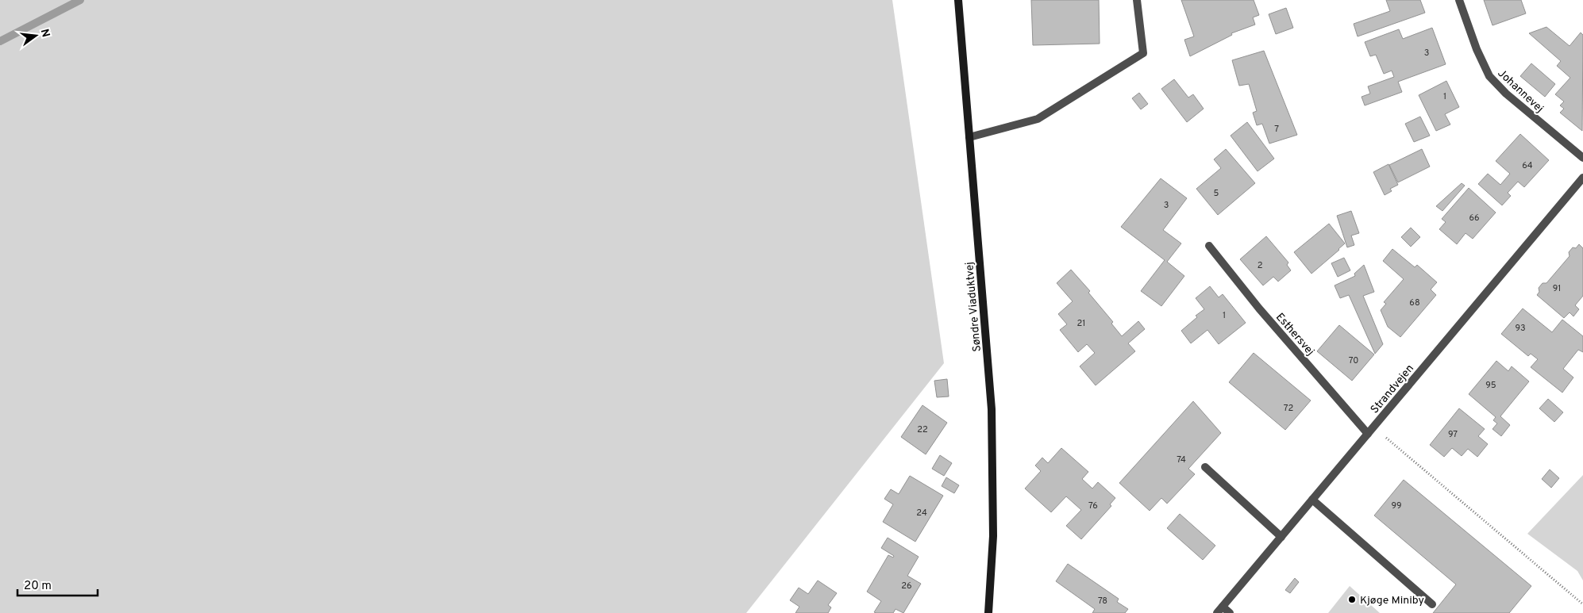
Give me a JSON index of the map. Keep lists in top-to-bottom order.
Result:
{
  "streets": {
    "main road": ["Søndre Viaduktvej"],
    "street": ["Johannevej", "Esthersvej", "Strandvejen"]
  },
  "crossings": [
    ["Esthersvej", "Strandvejen"]
  ],
  "places": ["Kjøge Miniby"],
  "house_numbers": [
    "3",
    "1",
    "7",
    "64",
    "5",
    "3",
    "66",
    "2",
    "91",
    "68",
    "1",
    "21",
    "93",
    "70",
    "95",
    "72",
    "22",
    "97",
    "74",
    "76",
    "99",
    "24",
    "26",
    "78"
  ],
  "scale_bar": "20 m",
  "north": "right"
}
